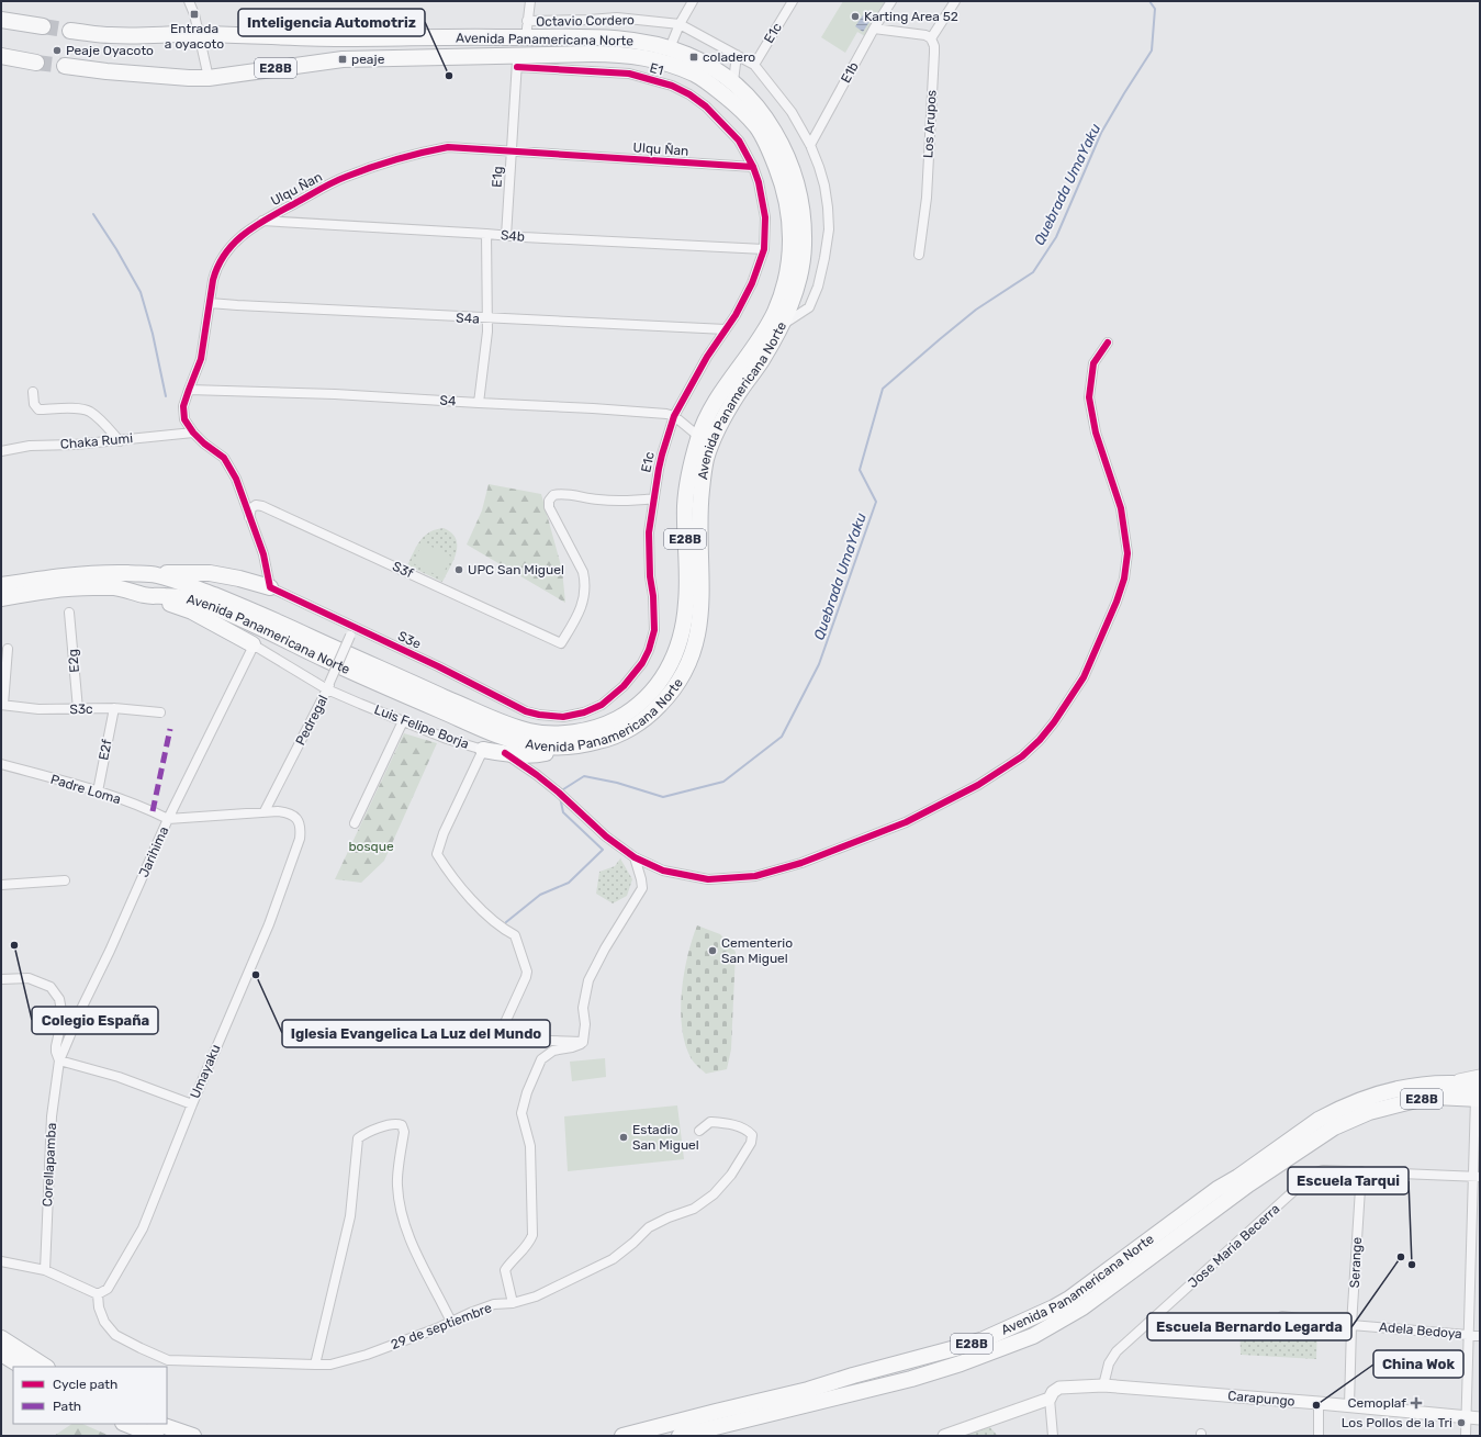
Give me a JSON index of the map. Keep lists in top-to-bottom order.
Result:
{
  "streets": {
    "highway": ["Avenida Panamericana Norte", "E28B"],
    "street": [
      "Octavio Cordero",
      "E1c",
      "E1",
      "E1b",
      "Los Arupos",
      "Ulqu Ñan",
      "E1g",
      "S4b",
      "S4a",
      "S4",
      "Chaka Rumi",
      "S3f",
      "S3e",
      "E2g",
      "S3c",
      "Pedregal",
      "Luis Felipe Borja",
      "E2f",
      "Padre Loma",
      "Jarihima",
      "Umayaku",
      "Corellapamba",
      "Jose Maria Becerra",
      "Serange",
      "29 de septiembre",
      "Adela Bedoya",
      "Carapungo"
    ]
  },
  "crossings": [
    ["Octavio Cordero", "E1c"],
    ["Octavio Cordero", "Avenida Panamericana Norte"],
    ["Octavio Cordero", "E1b"],
    ["E1c", "E1"],
    ["E1c", "Ulqu Ñan"],
    ["E1c", "S4b"],
    ["E1c", "S4a"],
    ["E1c", "S4"],
    ["E1c", "S3f"],
    ["E1c", "S3e"],
    ["Avenida Panamericana Norte", "E1"],
    ["Avenida Panamericana Norte", "E1g"],
    ["E1", "Ulqu Ñan"],
    ["E1", "E1g"],
    ["Ulqu Ñan", "E1g"],
    ["Ulqu Ñan", "S4b"],
    ["Ulqu Ñan", "S4a"],
    ["Ulqu Ñan", "S4"],
    ["Ulqu Ñan", "Chaka Rumi"],
    ["Ulqu Ñan", "S3f"],
    ["Ulqu Ñan", "S3e"],
    ["E1g", "S4b"],
    ["S3e", "Pedregal"],
    ["E2g", "S3c"],
    ["S3c", "E2f"],
    ["Pedregal", "Luis Felipe Borja"],
    ["Pedregal", "Umayaku"],
    ["Luis Felipe Borja", "Jarihima"],
    ["E2f", "Padre Loma"],
    ["Padre Loma", "Jarihima"],
    ["Jarihima", "Corellapamba"],
    ["Umayaku", "29 de septiembre"],
    ["Jose Maria Becerra", "Serange"],
    ["Jose Maria Becerra", "Carapungo"],
    ["Serange", "Adela Bedoya"],
    ["Serange", "Carapungo"]
  ],
  "water": ["Quebrada UmaYaku"],
  "parks": ["bosque"],
  "places": {
    "transit": ["Entrada a oyacoto", "coladero", "peaje"],
    "other": [
      "Karting Area 52",
      "Peaje Oyacoto",
      "Inteligencia Automotriz",
      "UPC San Miguel",
      "Colegio España",
      "Cementerio San Miguel",
      "Iglesia Evangelica La Luz del Mundo",
      "Estadio San Miguel",
      "Escuela Bernardo Legarda",
      "Escuela Tarqui",
      "China Wok",
      "Los Pollos de la Tri"
    ],
    "health": ["Cemoplaf"]
  },
  "legend": ["Cycle path", "Path"]
}
